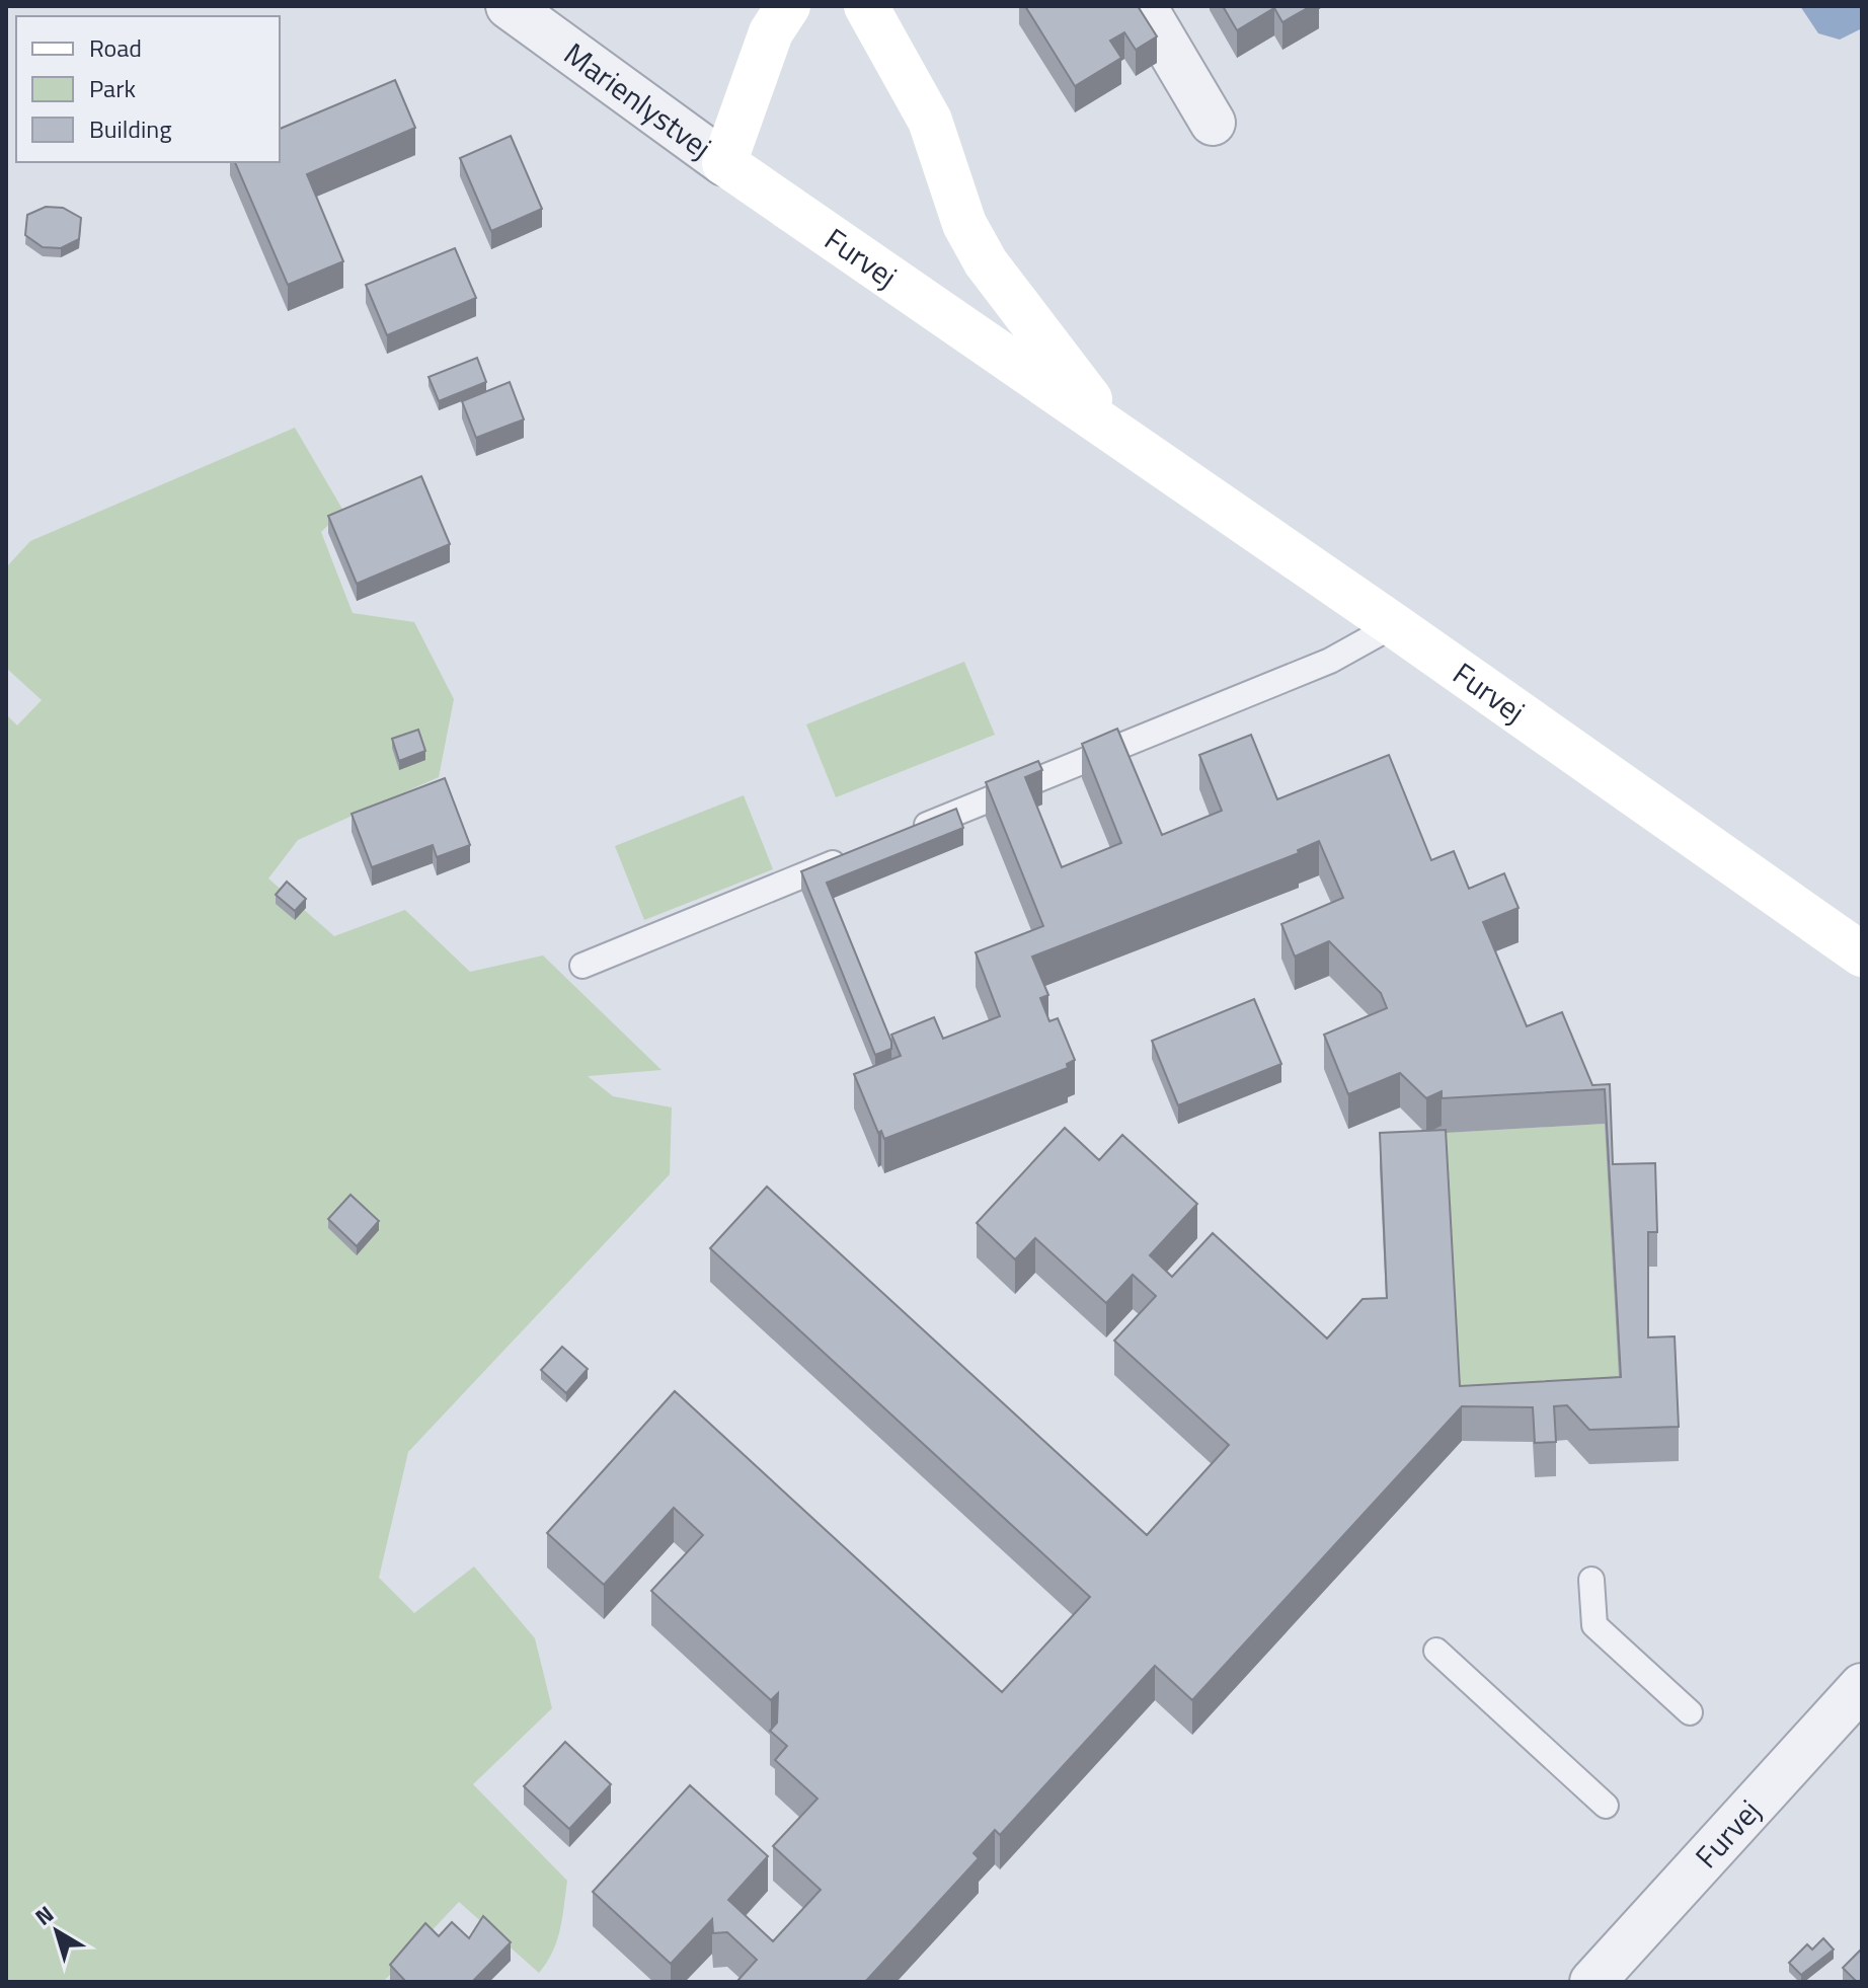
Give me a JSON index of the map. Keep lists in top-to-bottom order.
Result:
{
  "streets": {
    "main road": ["Furvej"],
    "street": ["Marienlystvej"]
  },
  "crossings": [
    ["Marienlystvej", "Furvej"]
  ],
  "legend": ["Road", "Park", "Building"],
  "north": "top left"
}
